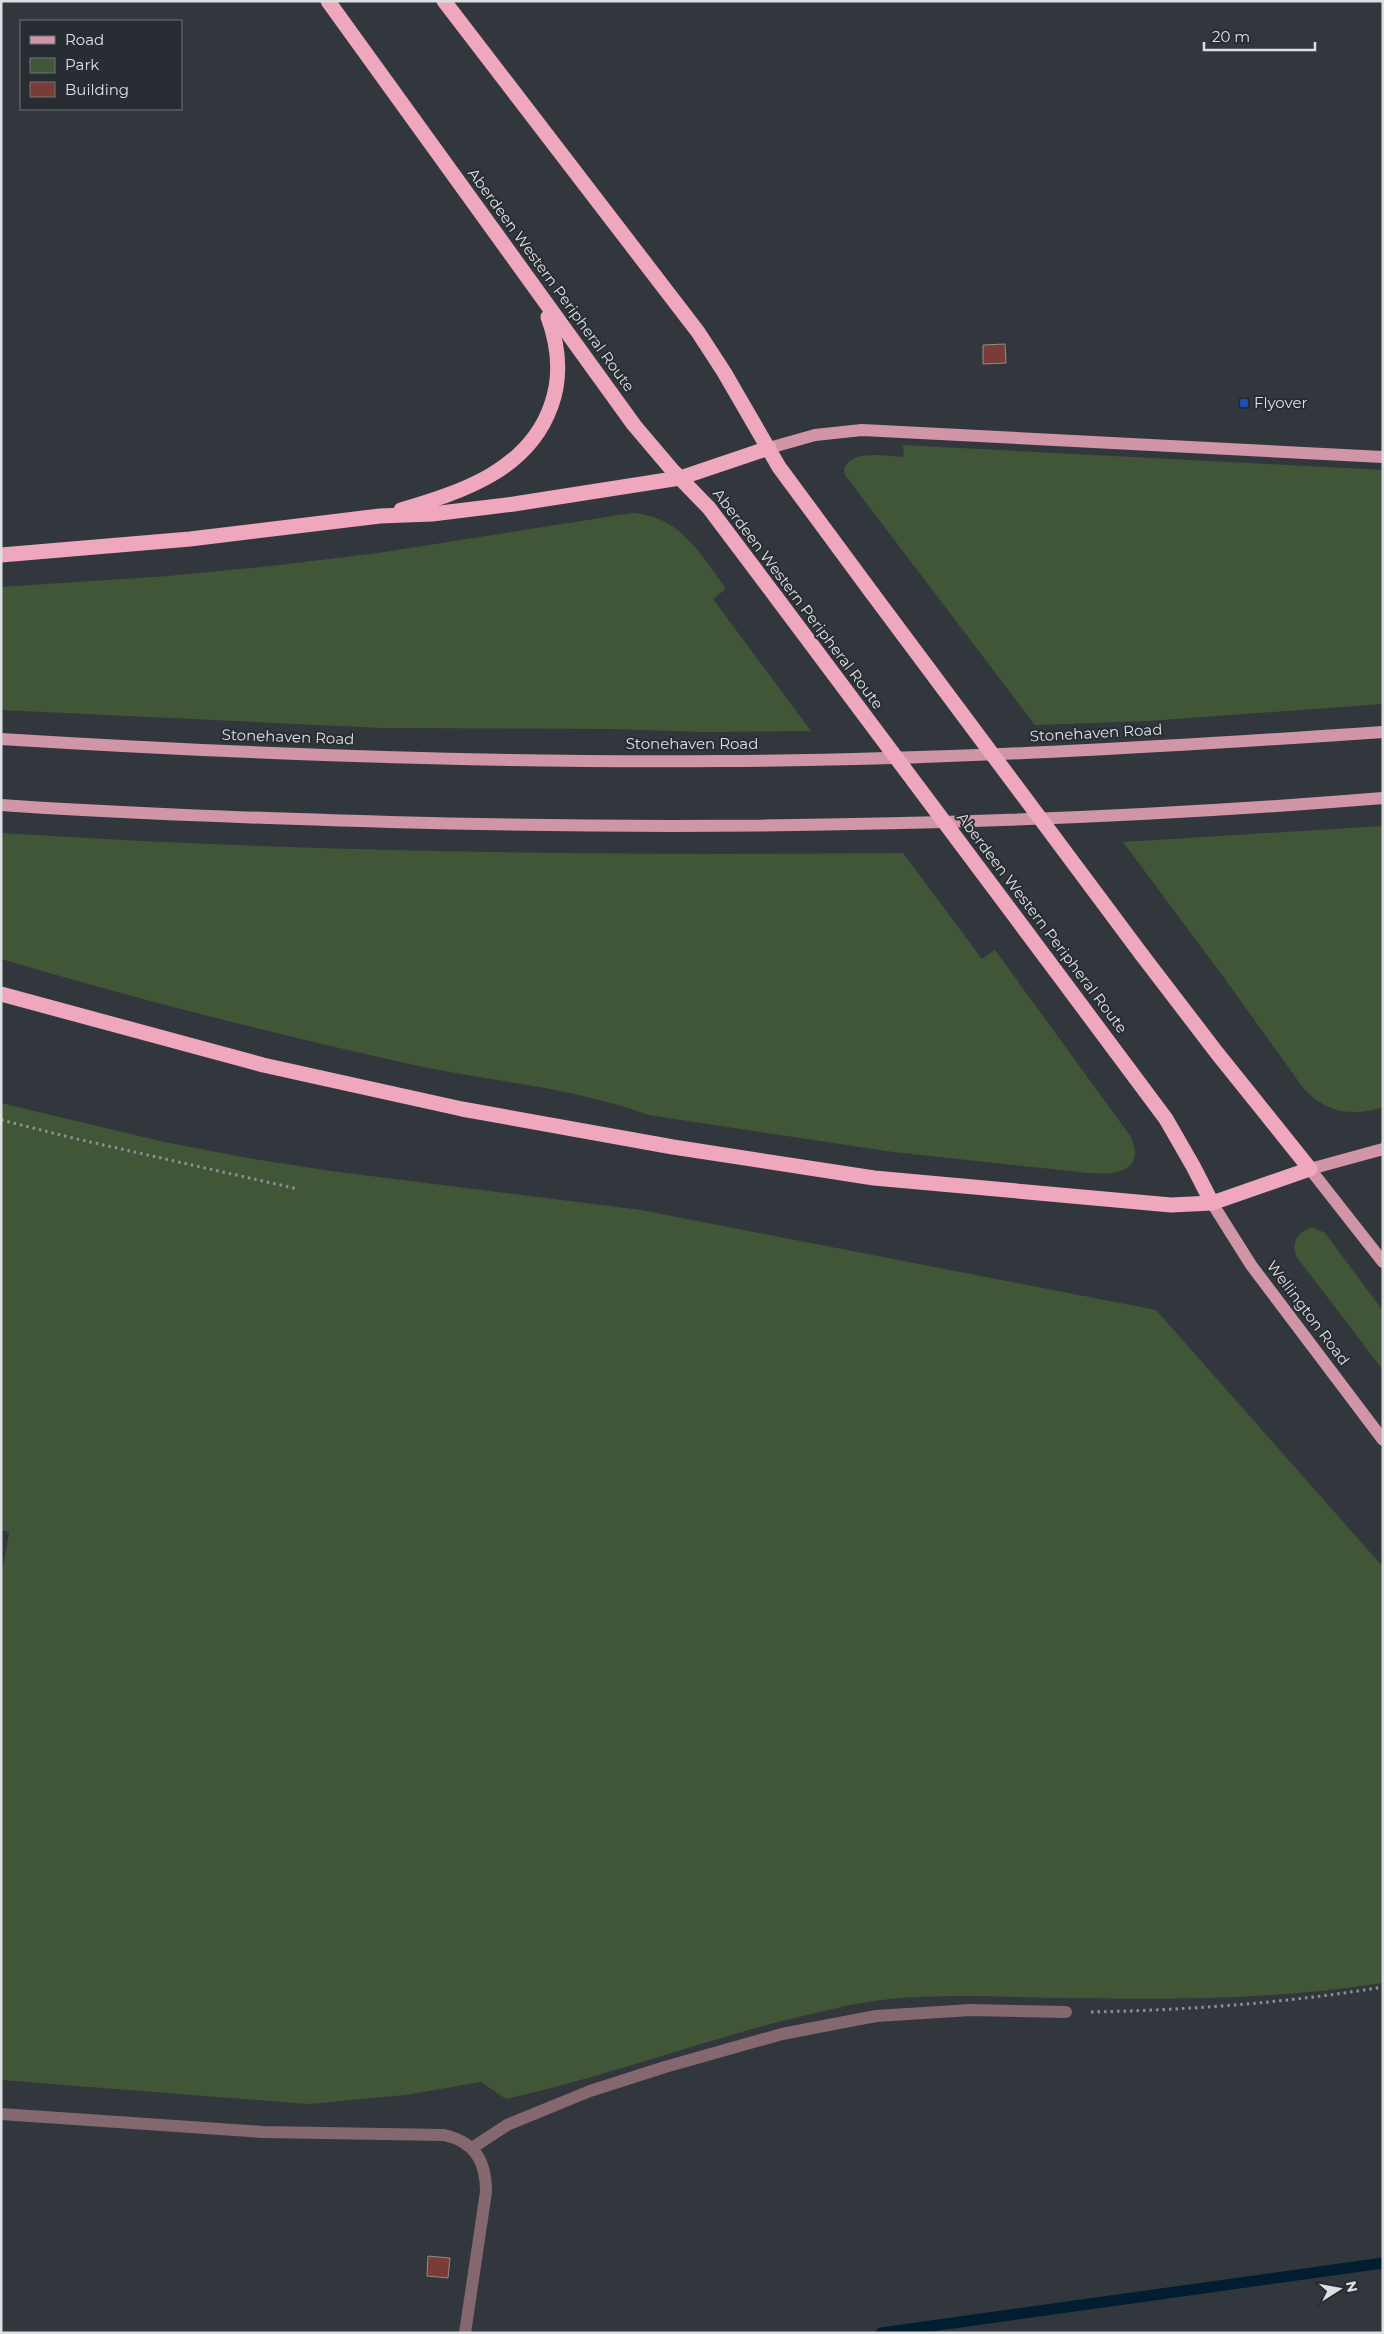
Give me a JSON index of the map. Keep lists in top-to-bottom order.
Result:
{
  "streets": {
    "highway": ["Aberdeen Western Peripheral Route"],
    "main road": ["Stonehaven Road", "Wellington Road"]
  },
  "crossings": [
    ["Aberdeen Western Peripheral Route", "Wellington Road"]
  ],
  "places": {
    "transit": ["Flyover"]
  },
  "legend": ["Road", "Park", "Building"],
  "scale_bar": "20 m",
  "north": "right"
}
